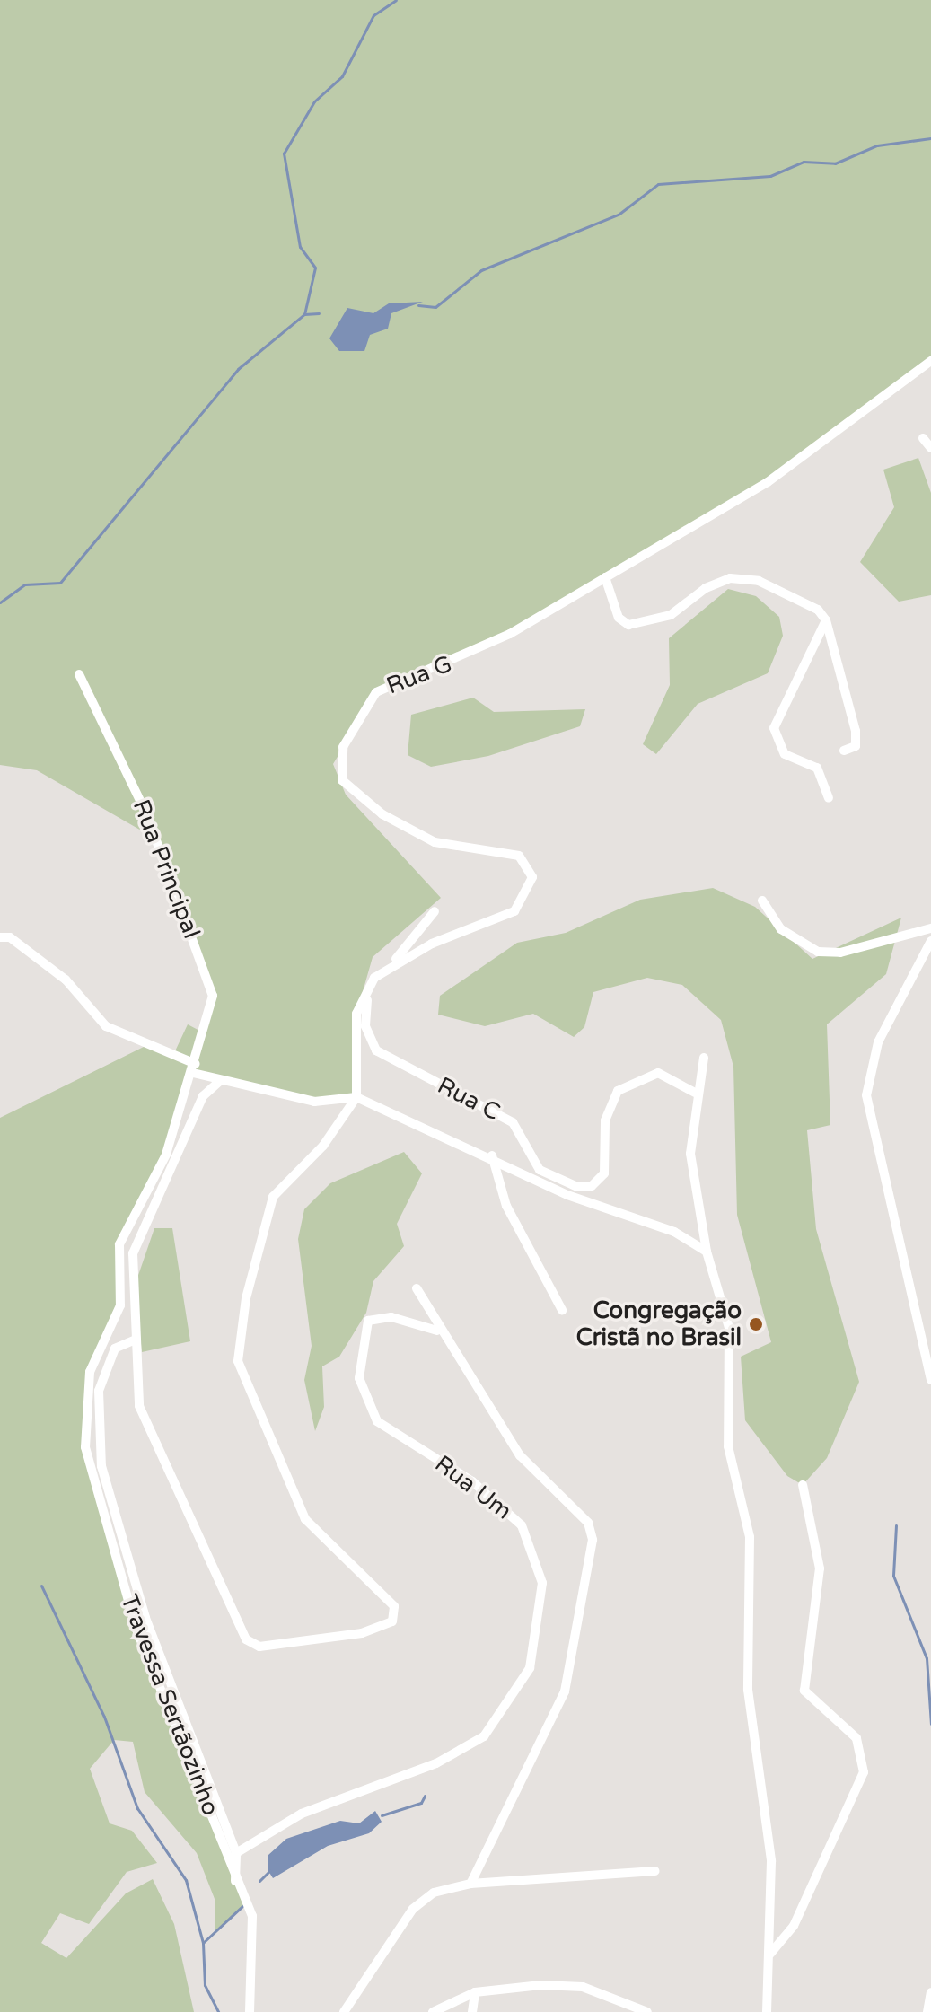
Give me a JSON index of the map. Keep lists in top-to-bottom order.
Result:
{
  "streets": {
    "street": [
      "Rua G",
      "Rua Principal",
      "Rua C",
      "Rua Um",
      "Travessa Sertãozinho"
    ]
  },
  "crossings": [
    ["Rua G", "Rua C"],
    ["Rua Principal", "Travessa Sertãozinho"]
  ],
  "places": ["Congregação Cristã no Brasil"]
}
